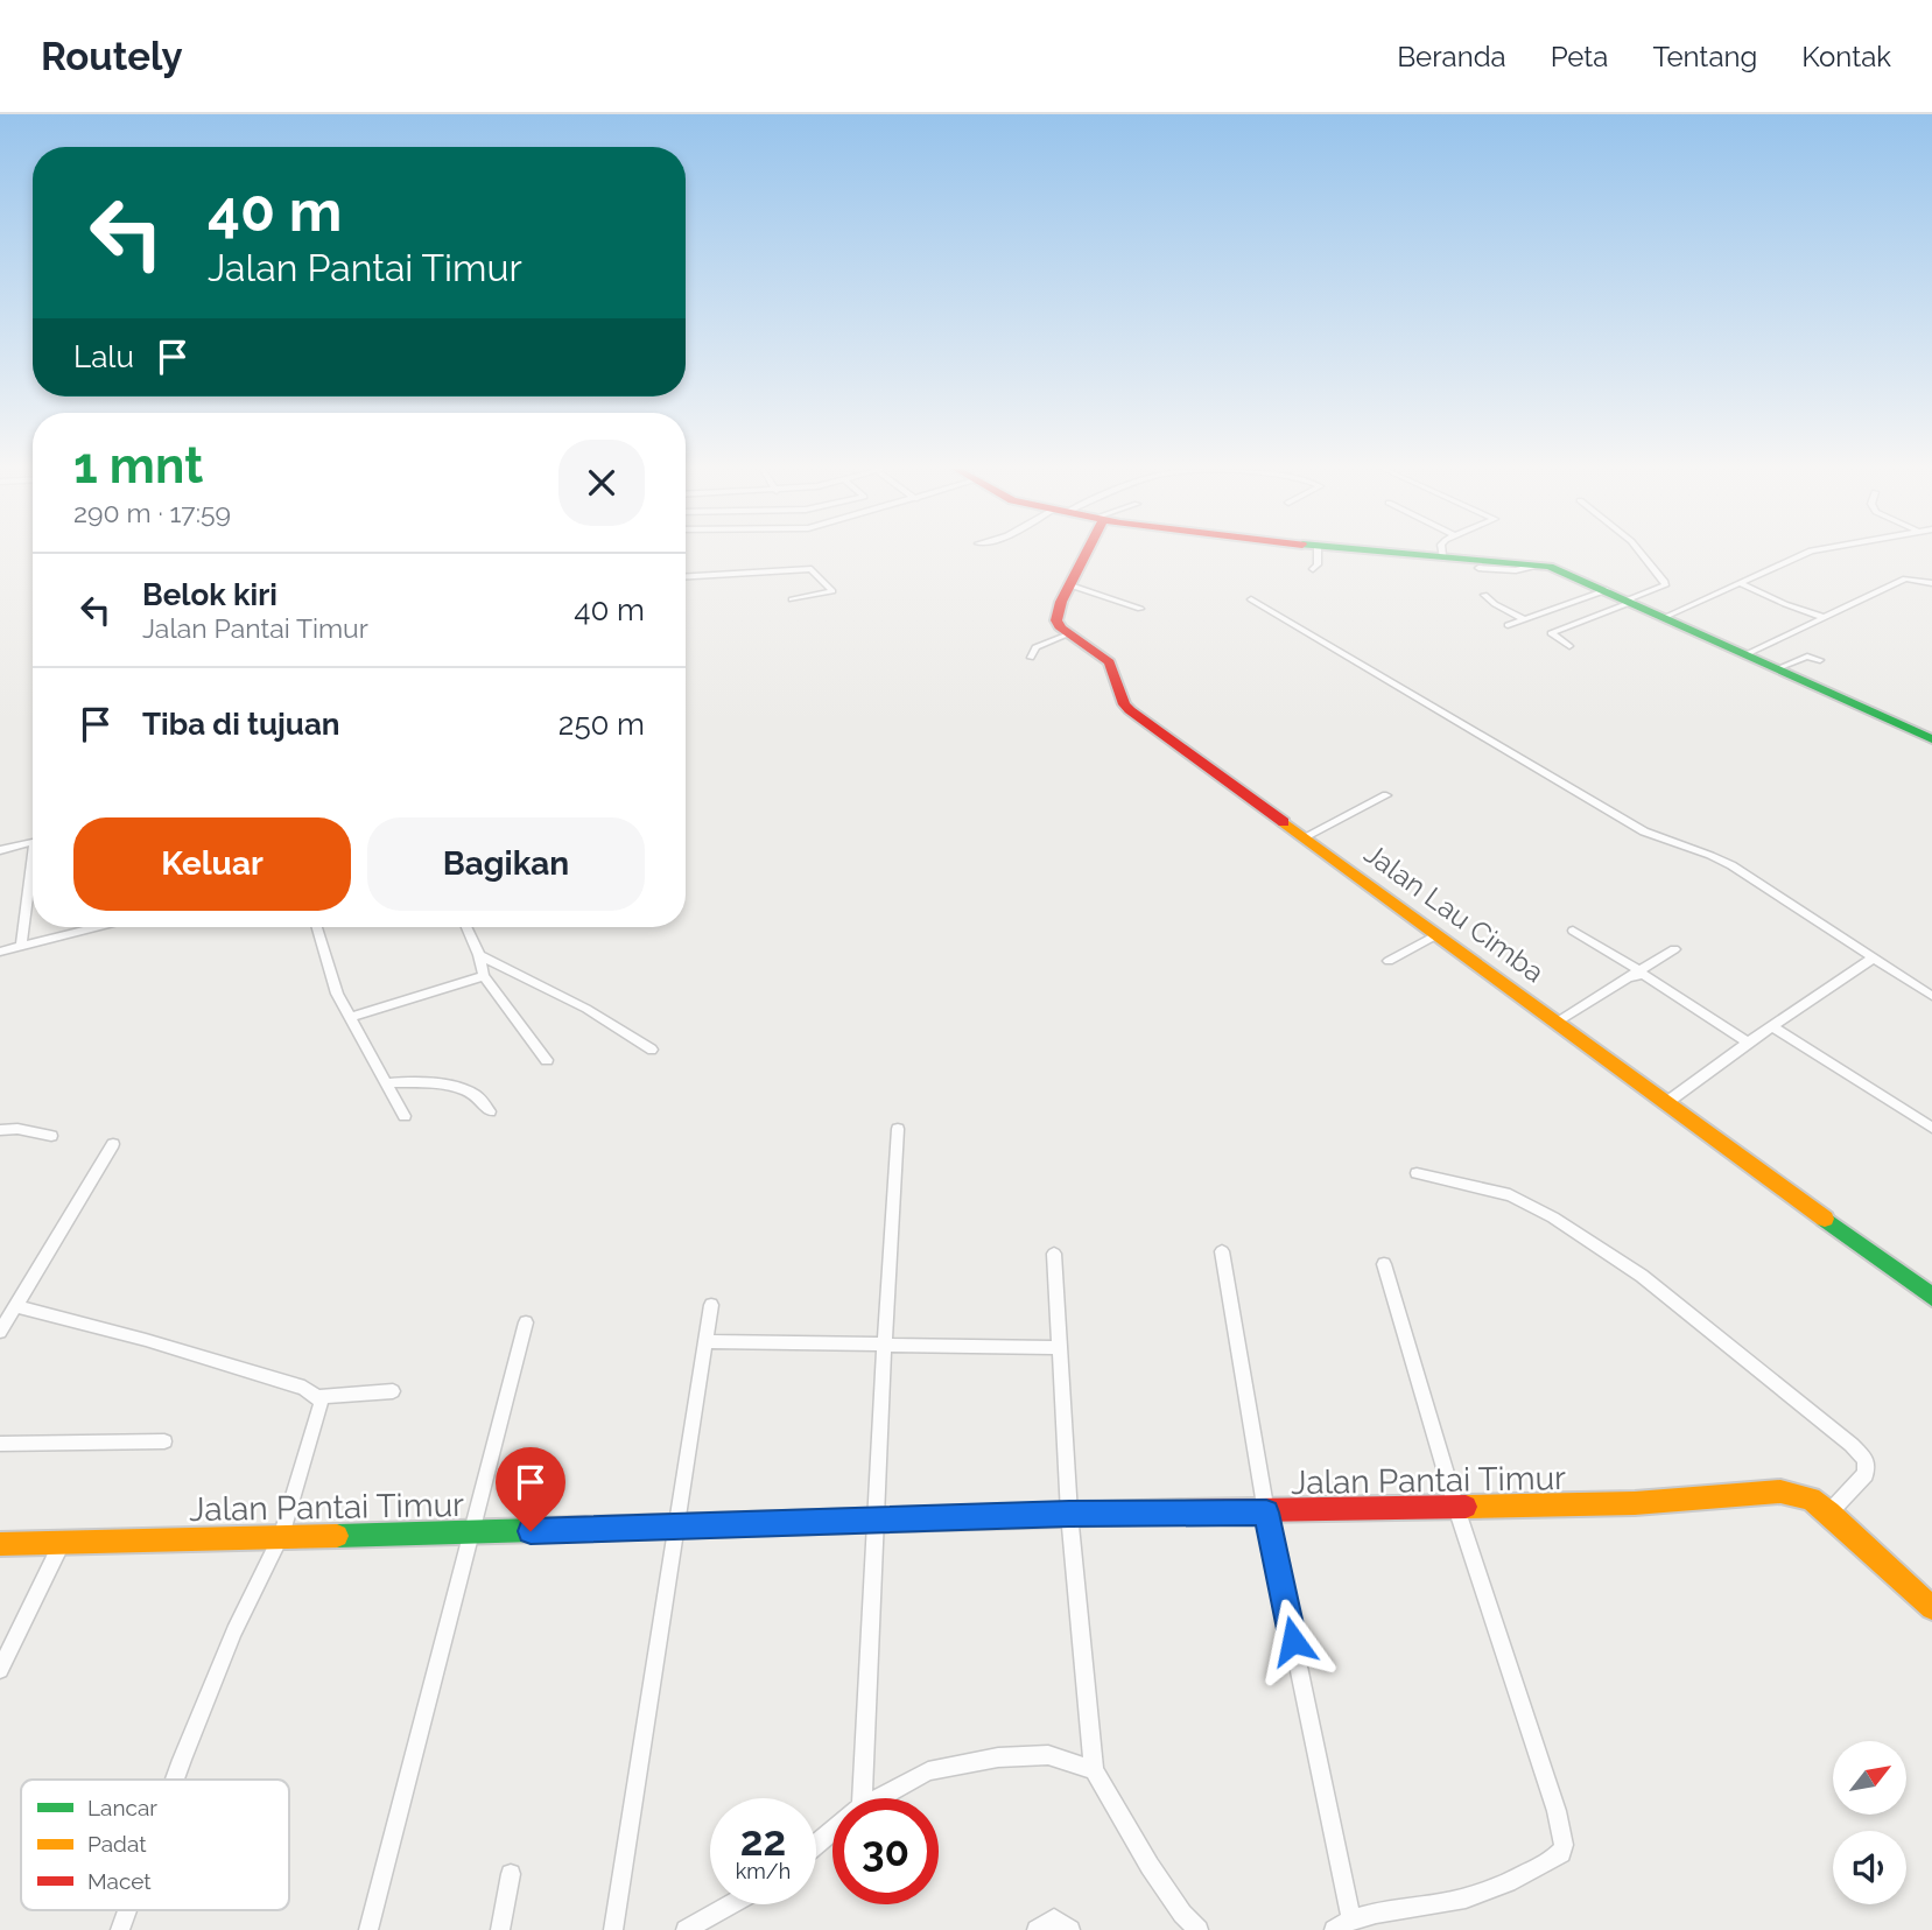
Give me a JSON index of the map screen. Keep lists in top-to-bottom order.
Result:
{
  "streets": {
    "street": ["Jalan Lau Cimba", "Jalan Pantai Timur"]
  },
  "legend": ["Lancar", "Padat", "Macet"],
  "north": "top right",
  "page": {
    "header": "Routely",
    "nav": [
      "Beranda",
      "Peta",
      "Tentang",
      "Kontak"
    ],
    "turn": ["40 m", "Jalan Pantai Timur"],
    "then": "Lalu",
    "heading": ["1 mnt", "290 m · 17:59"],
    "list": [
      {
        "name": "Belok kiri",
        "note": "Jalan Pantai Timur",
        "value": "40 m"
      },
      {
        "name": "Tiba di tujuan",
        "value": "250 m"
      }
    ],
    "buttons": ["Keluar", "Bagikan"],
    "speed": "22 km/h",
    "limit": "30"
  }
}
